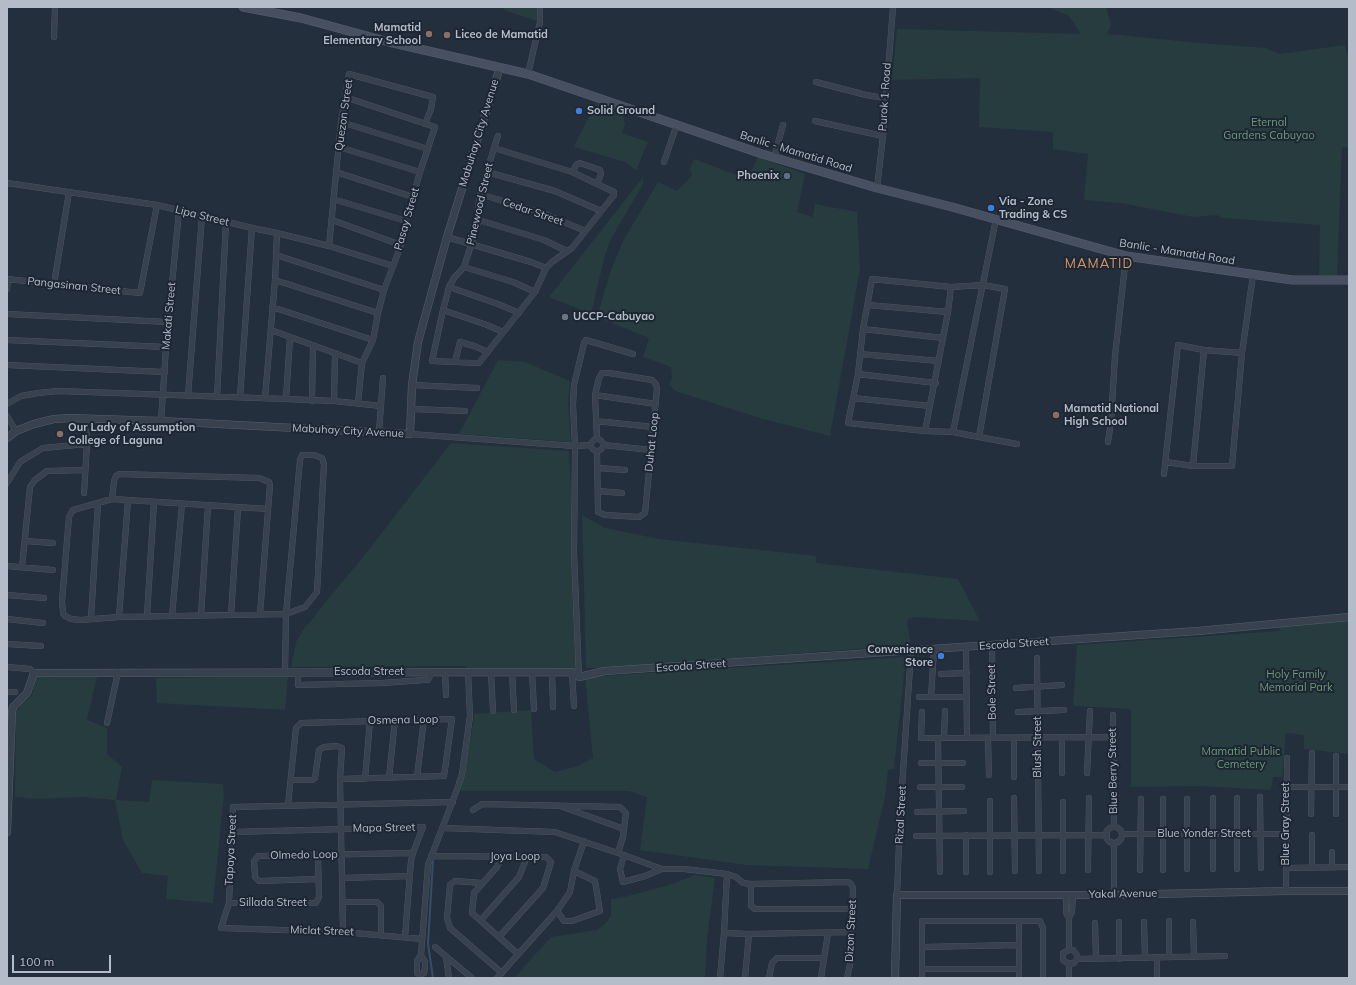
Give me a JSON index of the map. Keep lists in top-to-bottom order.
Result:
{
  "streets": {
    "main road": ["Banlic - Mamatid Road"],
    "street": [
      "Purok 1 Road",
      "Quezon Street",
      "Mabuhay City Avenue",
      "Pinewood Street",
      "Cedar Street",
      "Lipa Street",
      "Pasay Street",
      "Pangasinan Street",
      "Makati Street",
      "Duhat Loop",
      "Escoda Street",
      "Bole Street",
      "Osmena Loop",
      "Blush Street",
      "Blue Berry Street",
      "Rizal Street",
      "Blue Gray Street",
      "Mapa Street",
      "Blue Yonder Street",
      "Tapaya Street",
      "Olmedo Loop",
      "Joya Loop",
      "Yakal Avenue",
      "Sillada Street",
      "Miclat Street",
      "Dizon Street"
    ]
  },
  "crossings": [
    ["Purok 1 Road", "Banlic - Mamatid Road"],
    ["Quezon Street", "Lipa Street"],
    ["Quezon Street", "Pasay Street"],
    ["Mabuhay City Avenue", "Banlic - Mamatid Road"],
    ["Mabuhay City Avenue", "Makati Street"],
    ["Pinewood Street", "Cedar Street"],
    ["Lipa Street", "Pasay Street"],
    ["Lipa Street", "Pangasinan Street"],
    ["Lipa Street", "Makati Street"],
    ["Escoda Street", "Bole Street"],
    ["Escoda Street", "Rizal Street"],
    ["Osmena Loop", "Tapaya Street"],
    ["Blue Berry Street", "Blue Yonder Street"],
    ["Rizal Street", "Yakal Avenue"],
    ["Blue Gray Street", "Blue Yonder Street"],
    ["Blue Gray Street", "Yakal Avenue"],
    ["Mapa Street", "Tapaya Street"],
    ["Mapa Street", "Olmedo Loop"],
    ["Mapa Street", "Miclat Street"],
    ["Tapaya Street", "Sillada Street"],
    ["Tapaya Street", "Miclat Street"],
    ["Olmedo Loop", "Sillada Street"]
  ],
  "districts": ["MAMATID"],
  "parks": ["Eternal Gardens Cabuyao", "Holy Family Memorial Park", "Mamatid Public Cemetery"],
  "places": [
    "Mamatid Elementary School",
    "Liceo de Mamatid",
    "Solid Ground",
    "Phoenix",
    "Via - Zone Trading & CS",
    "UCCP-Cabuyao",
    "Mamatid National High School",
    "Our Lady of Assumption College of Laguna",
    "Convenience Store"
  ],
  "scale_bar": "100 m"
}
